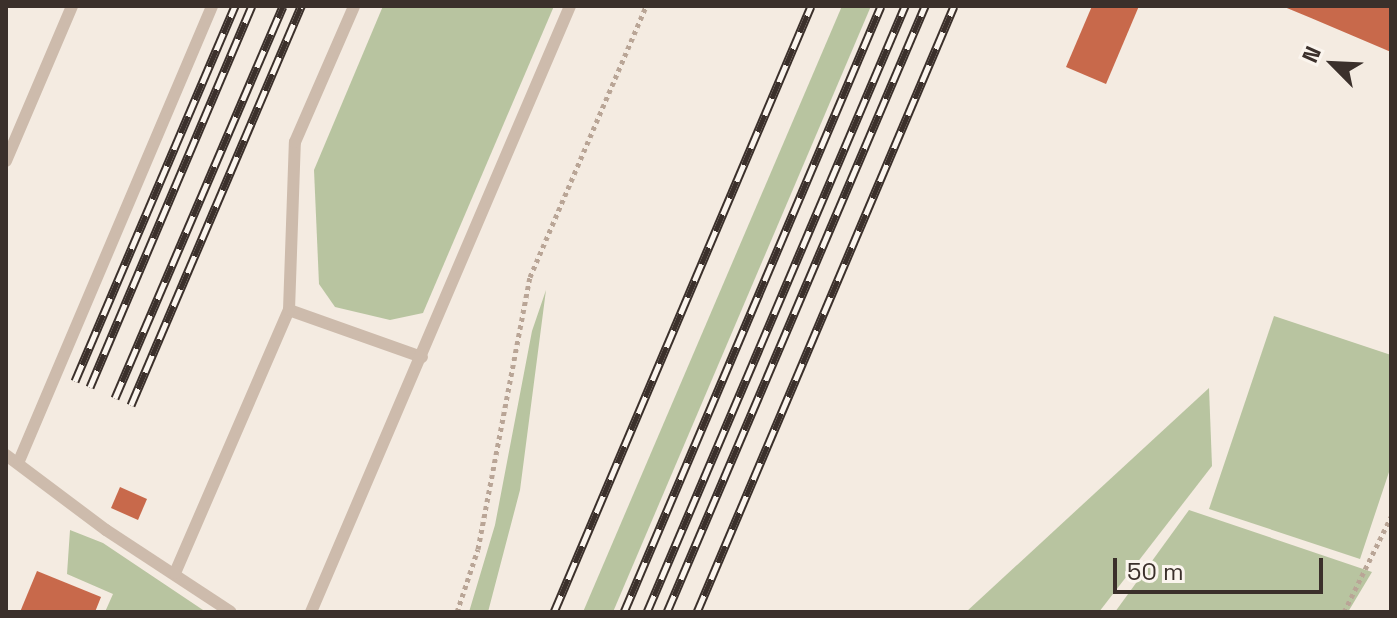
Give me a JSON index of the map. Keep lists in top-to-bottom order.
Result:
{
  "scale_bar": "50 m",
  "north": "top left"
}
